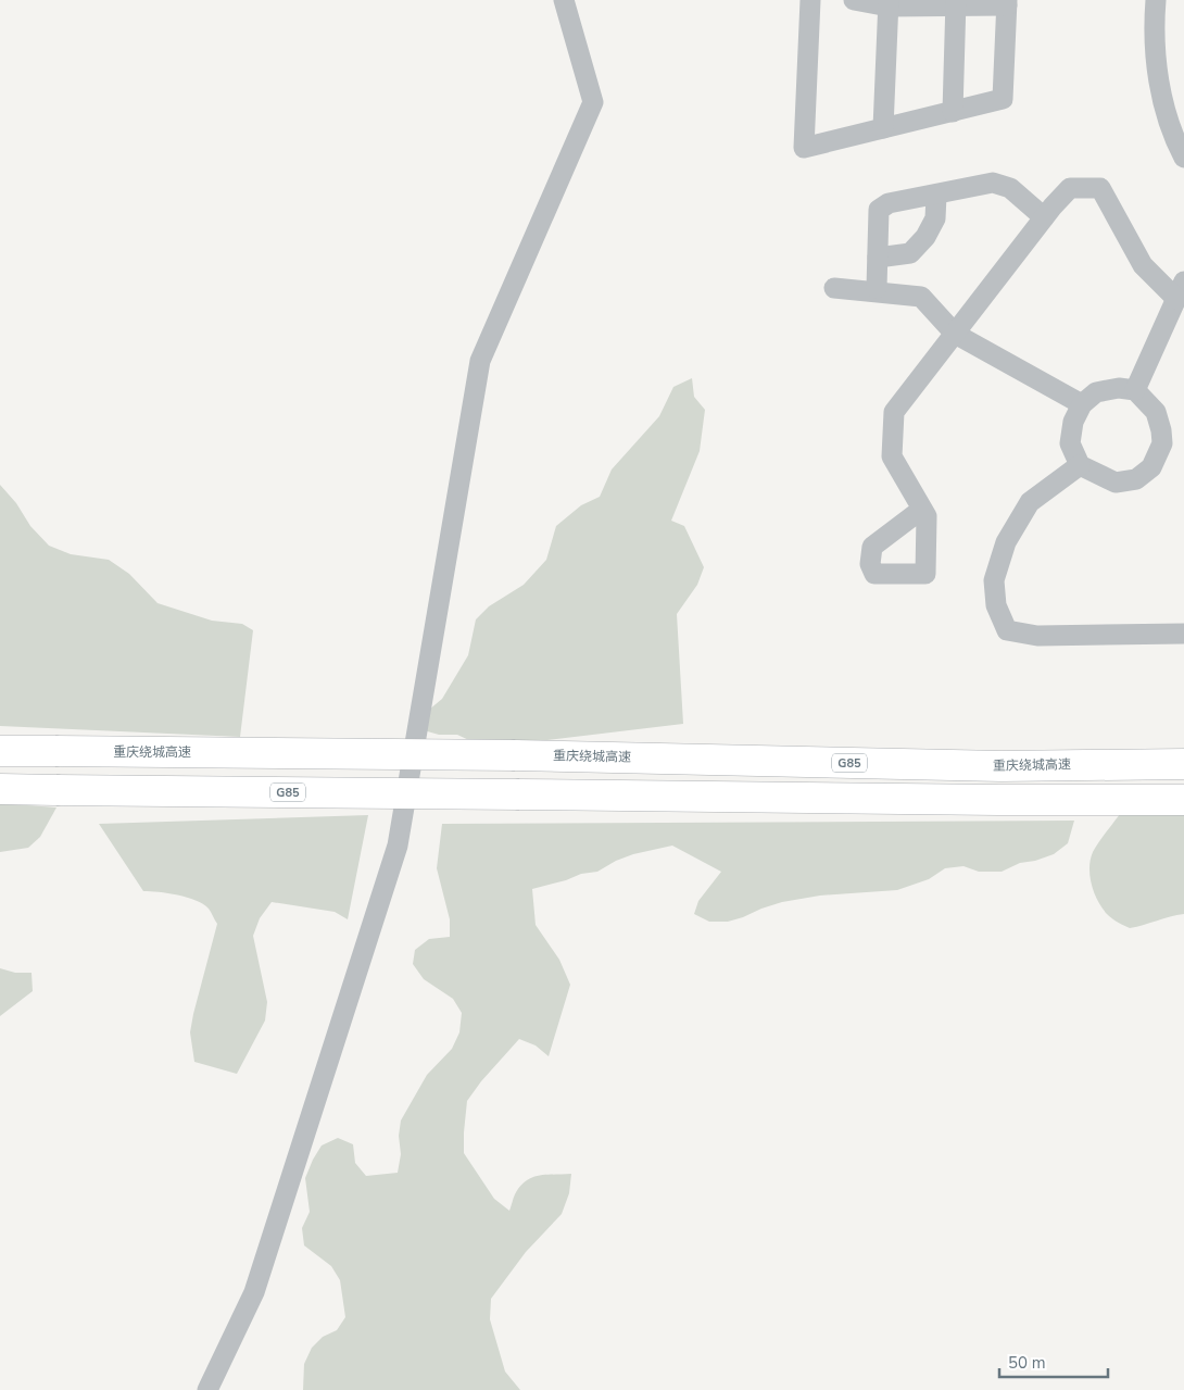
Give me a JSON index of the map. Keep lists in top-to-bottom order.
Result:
{
  "streets": {
    "highway": ["重庆绕城高速", "G85"]
  },
  "scale_bar": "50 m"
}
